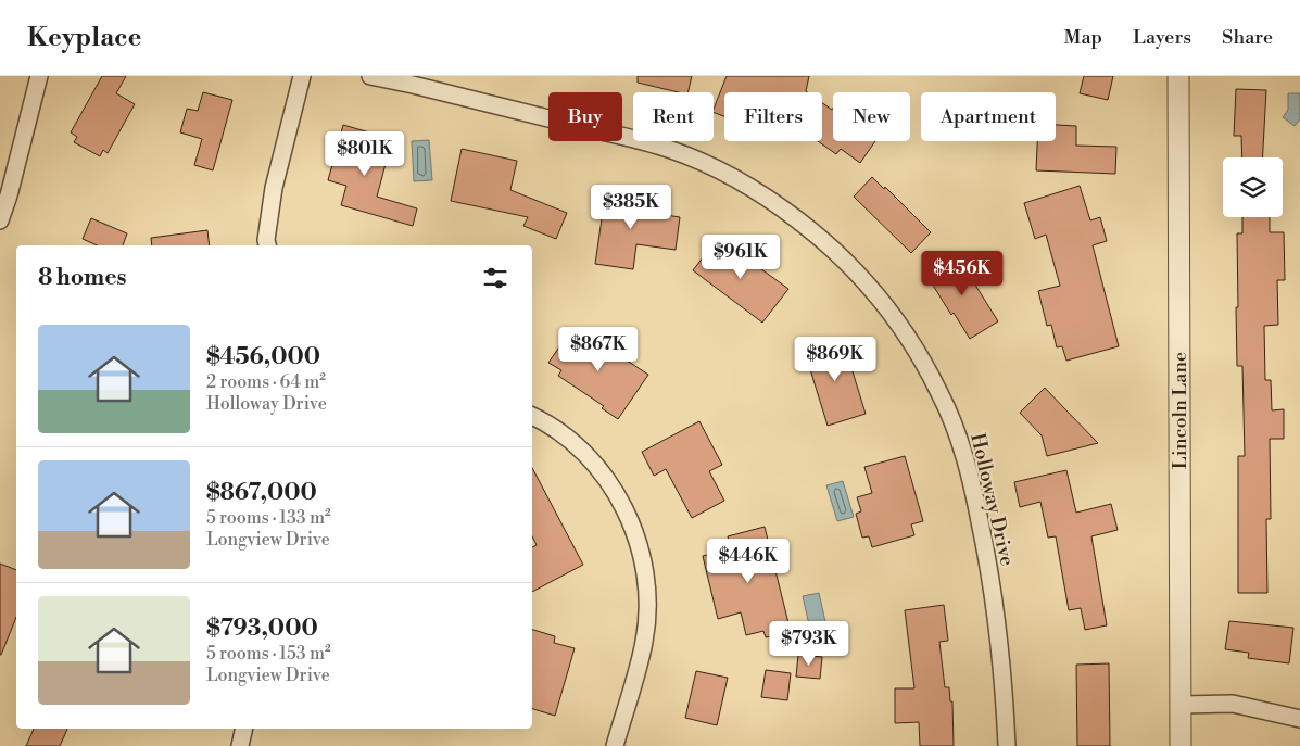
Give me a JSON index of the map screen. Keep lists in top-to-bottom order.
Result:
{
  "streets": {
    "street": ["Lincoln Lane", "Holloway Drive"]
  },
  "page": {
    "header": "Keyplace",
    "nav": ["Map", "Layers", "Share"],
    "chip": [
      "Buy",
      "Rent",
      "Filters",
      "New",
      "Apartment"
    ],
    "price": [
      "$801K",
      "$385K",
      "$961K",
      "$456K",
      "$867K",
      "$869K",
      "$446K",
      "$793K"
    ],
    "heading": "8 homes",
    "list": [
      {
        "name": "$456,000",
        "note": "2 rooms · 64 m² · Holloway Drive"
      },
      {
        "name": "$867,000",
        "note": "5 rooms · 133 m² · Longview Drive"
      },
      {
        "name": "$793,000",
        "note": "5 rooms · 153 m² · Longview Drive"
      }
    ]
  }
}
